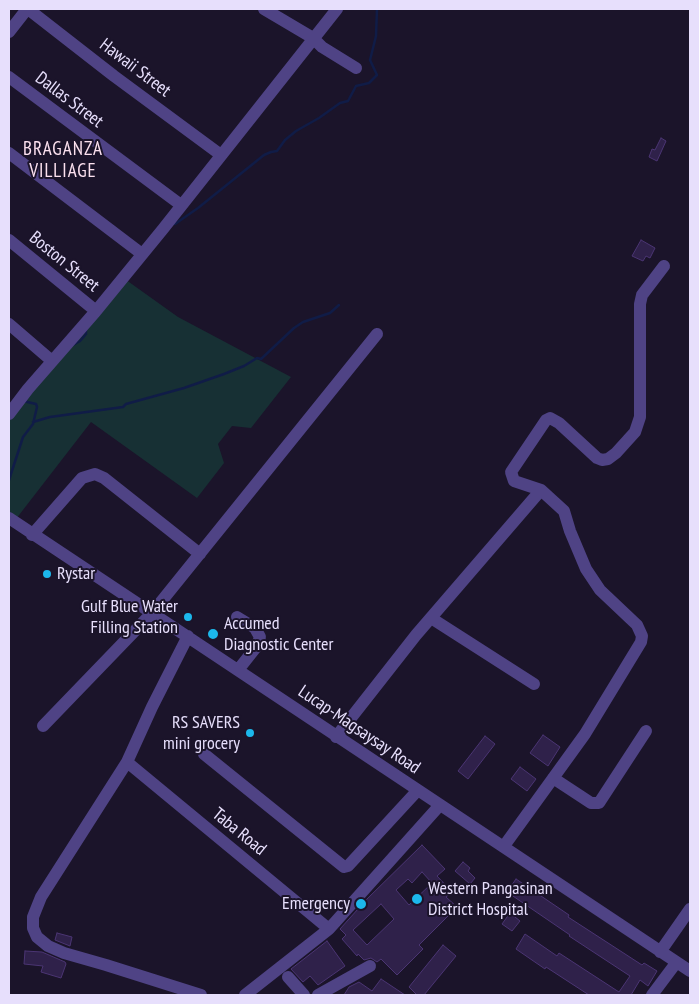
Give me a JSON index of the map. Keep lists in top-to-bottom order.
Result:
{
  "streets": {
    "street": [
      "Hawaii Street",
      "Dallas Street",
      "Boston Street",
      "Lucap-Magsaysay Road",
      "Taba Road"
    ]
  },
  "districts": ["BRAGANZA VILLIAGE"],
  "places": [
    "Rystar",
    "Gulf Blue Water Filling Station",
    "Accumed Diagnostic Center",
    "RS SAVERS mini grocery",
    "Western Pangasinan District Hospital",
    "Emergency"
  ]
}
